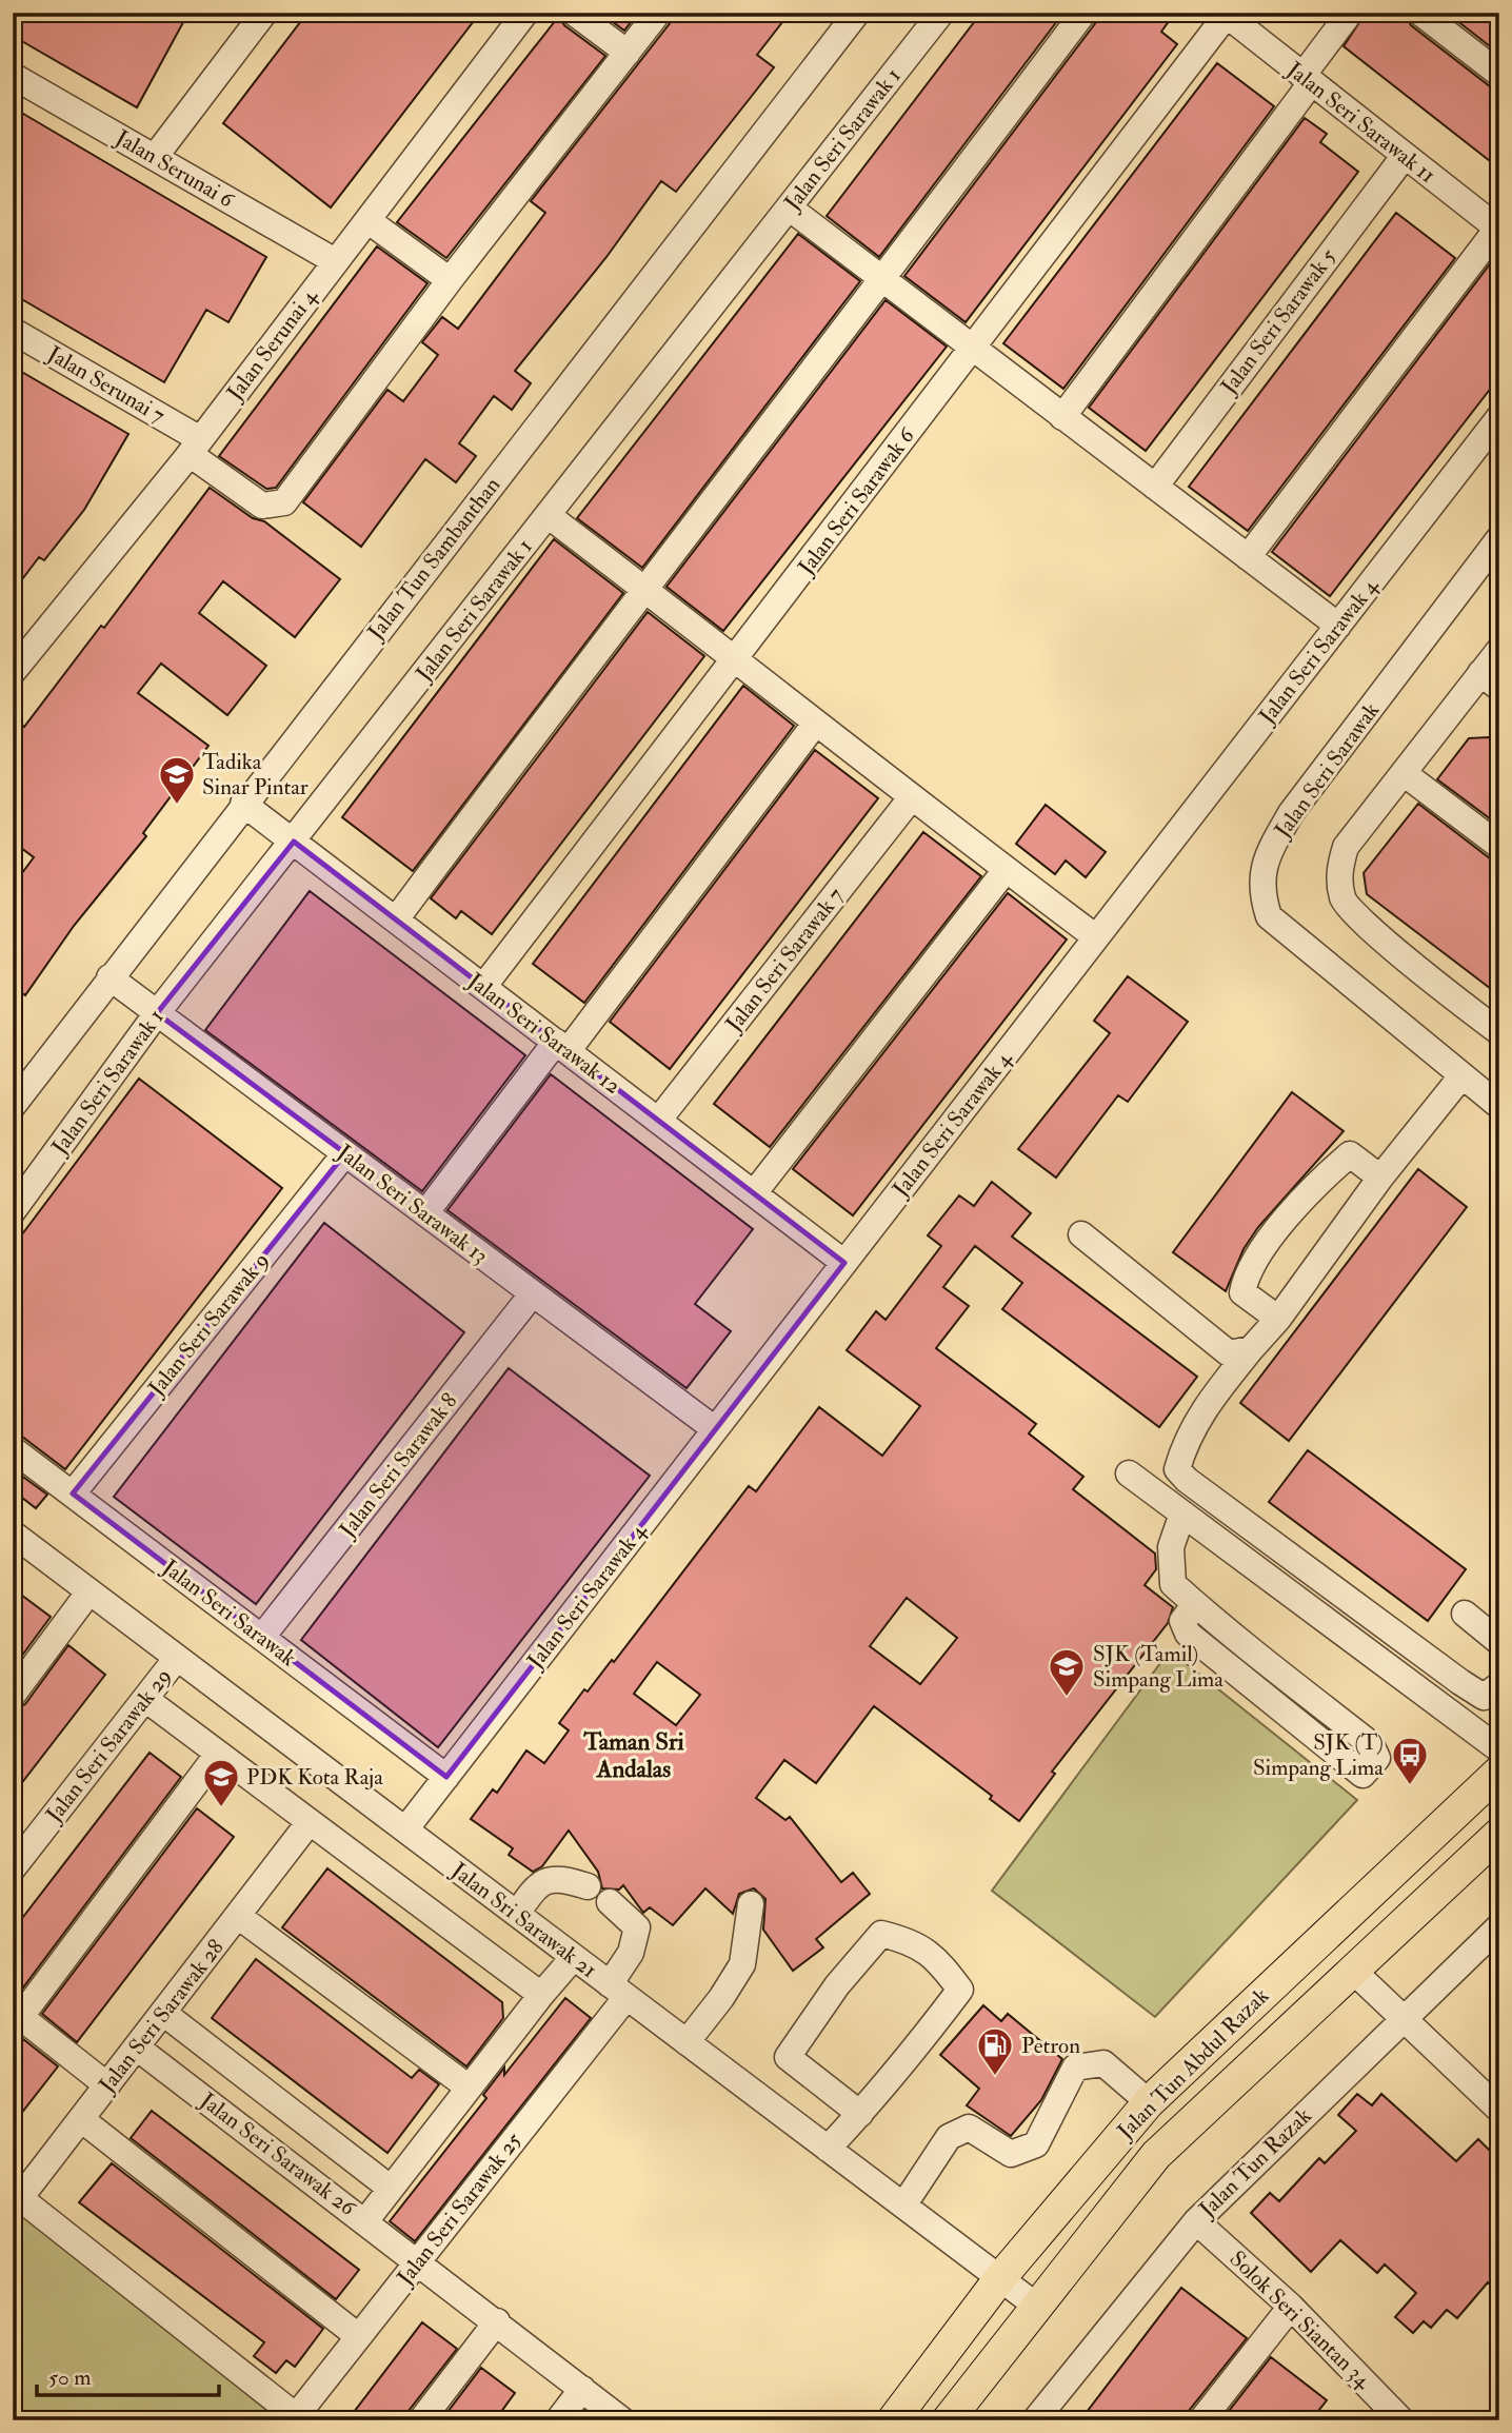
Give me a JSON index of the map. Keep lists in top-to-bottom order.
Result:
{
  "streets": {
    "main road": ["Jalan Tun Abdul Razak"],
    "street": [
      "Jalan Seri Sarawak 11",
      "Jalan Seri Sarawak 1",
      "Jalan Serunai 6",
      "Jalan Seri Sarawak 5",
      "Jalan Serunai 4",
      "Jalan Serunai 7",
      "Jalan Seri Sarawak 6",
      "Jalan Tun Sambanthan",
      "Jalan Seri Sarawak 4",
      "Jalan Seri Sarawak",
      "Jalan Seri Sarawak 7",
      "Jalan Seri Sarawak 12",
      "Jalan Seri Sarawak 13",
      "Jalan Seri Sarawak 9",
      "Jalan Seri Sarawak 8",
      "Jalan Seri Sarawak 29",
      "Jalan Sri Sarawak 21",
      "Jalan Seri Sarawak 28",
      "Jalan Seri Sarawak 26",
      "Jalan Tun Razak",
      "Jalan Seri Sarawak 25",
      "Solok Seri Siantan 34"
    ]
  },
  "crossings": [
    ["Jalan Seri Sarawak 11", "Jalan Seri Sarawak 5"],
    ["Jalan Seri Sarawak 11", "Jalan Seri Sarawak 6"],
    ["Jalan Seri Sarawak 1", "Jalan Seri Sarawak 12"],
    ["Jalan Seri Sarawak 1", "Jalan Seri Sarawak 13"],
    ["Jalan Serunai 6", "Jalan Serunai 4"],
    ["Jalan Serunai 4", "Jalan Serunai 7"],
    ["Jalan Seri Sarawak 6", "Jalan Seri Sarawak 12"],
    ["Jalan Tun Sambanthan", "Jalan Seri Sarawak 12"],
    ["Jalan Tun Sambanthan", "Jalan Seri Sarawak 13"],
    ["Jalan Seri Sarawak 4", "Jalan Seri Sarawak"],
    ["Jalan Seri Sarawak 4", "Jalan Seri Sarawak 12"],
    ["Jalan Seri Sarawak 4", "Jalan Seri Sarawak 13"],
    ["Jalan Seri Sarawak 4", "Jalan Sri Sarawak 21"],
    ["Jalan Seri Sarawak", "Jalan Seri Sarawak 9"],
    ["Jalan Seri Sarawak", "Jalan Seri Sarawak 8"],
    ["Jalan Seri Sarawak 7", "Jalan Seri Sarawak 12"],
    ["Jalan Seri Sarawak 13", "Jalan Seri Sarawak 9"],
    ["Jalan Seri Sarawak 13", "Jalan Seri Sarawak 8"],
    ["Jalan Seri Sarawak 29", "Jalan Sri Sarawak 21"],
    ["Jalan Sri Sarawak 21", "Jalan Tun Abdul Razak"],
    ["Jalan Sri Sarawak 21", "Jalan Seri Sarawak 25"],
    ["Jalan Seri Sarawak 28", "Jalan Seri Sarawak 26"],
    ["Jalan Seri Sarawak 26", "Jalan Seri Sarawak 25"],
    ["Jalan Tun Razak", "Solok Seri Siantan 34"]
  ],
  "districts": ["Taman Sri Andalas"],
  "places": {
    "school or university": ["Tadika Sinar Pintar", "SJK (Tamil) Simpang Lima", "PDK Kota Raja"],
    "bus stop": ["SJK (T) Simpang Lima"],
    "fuel station": ["Petron"]
  },
  "scale_bar": "50 m"
}
